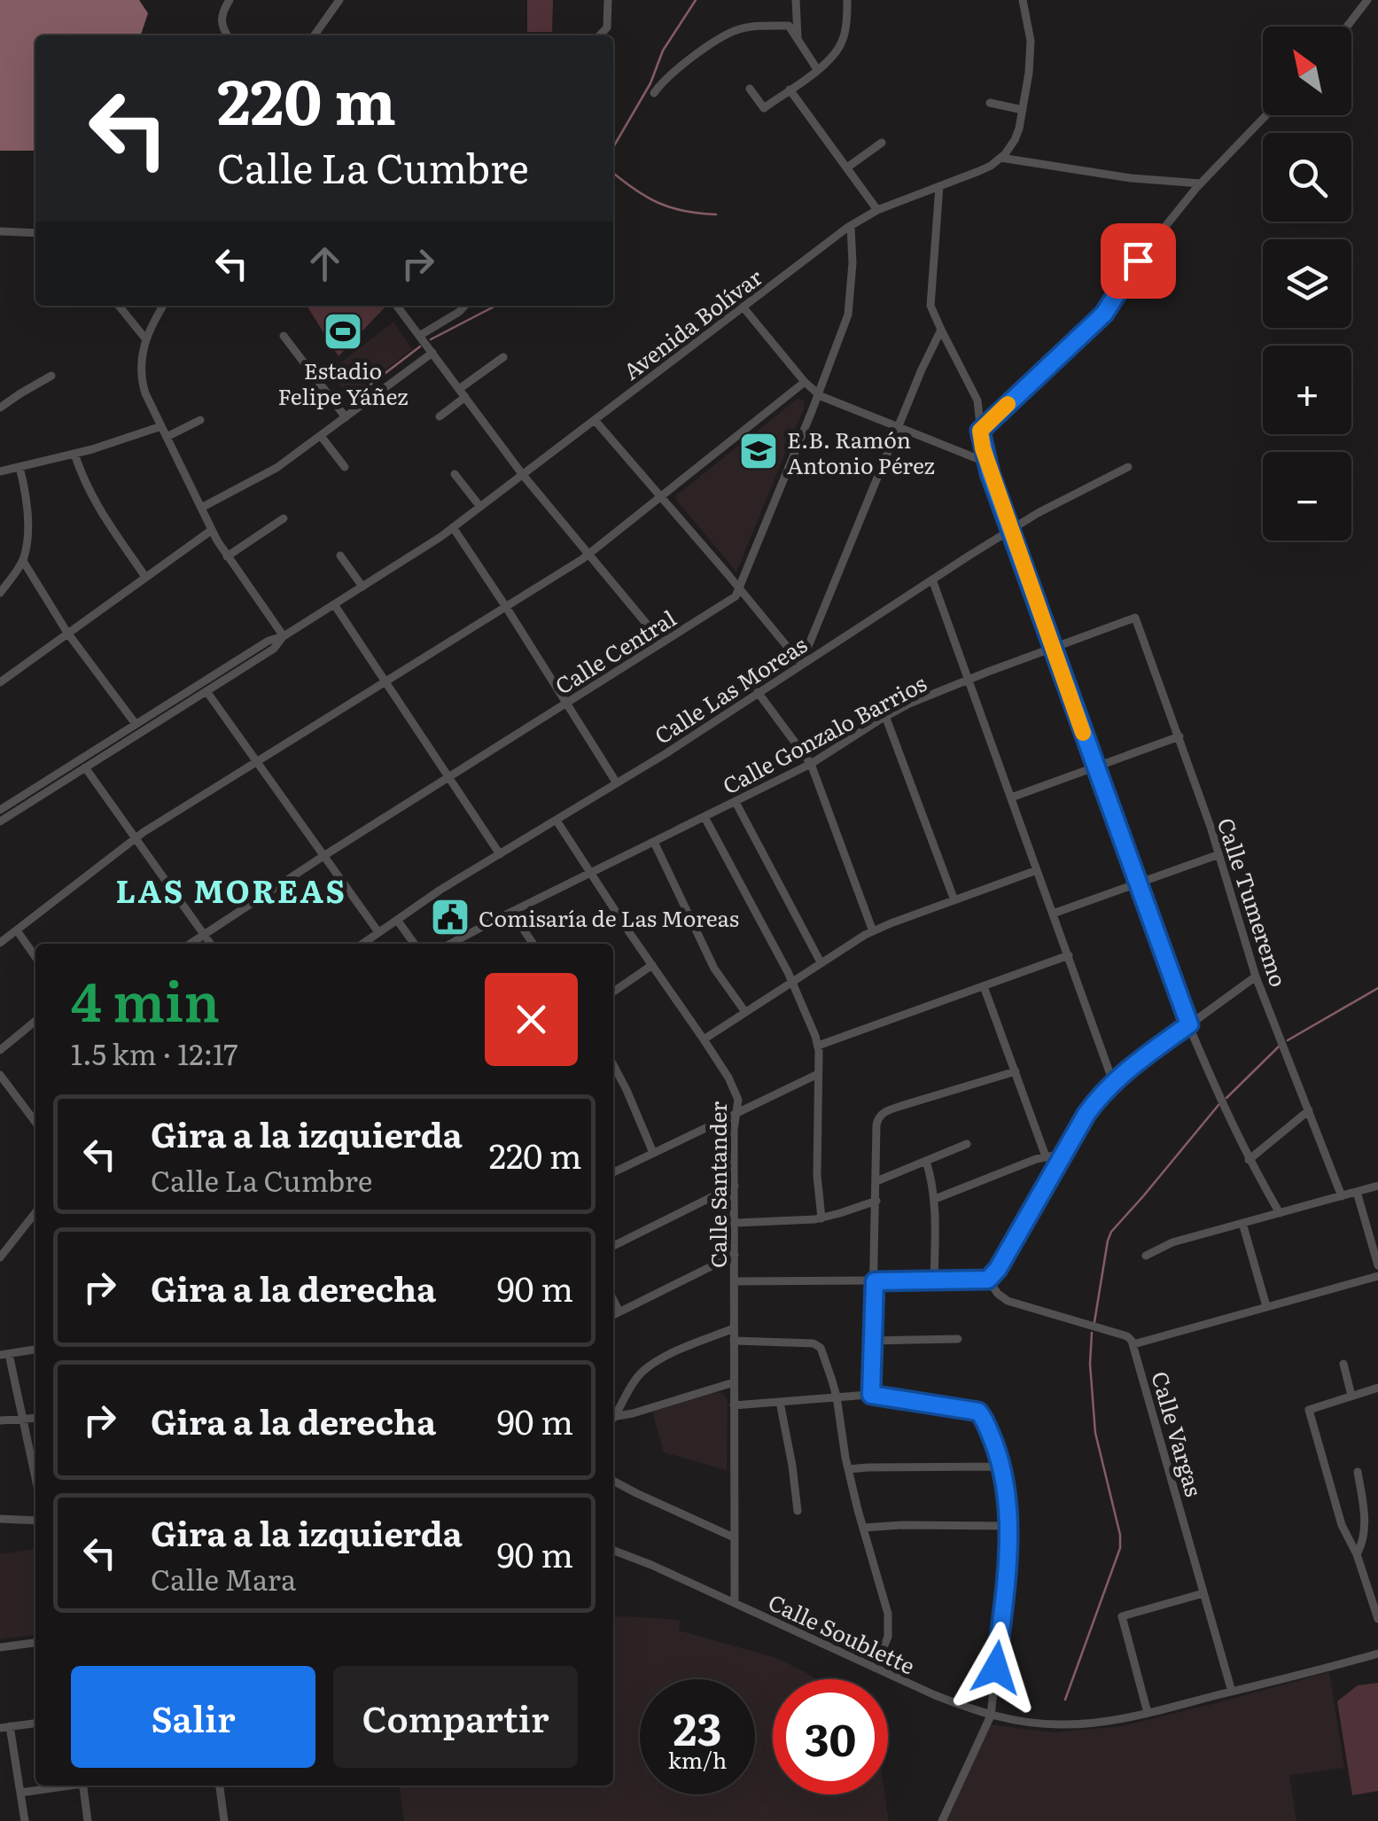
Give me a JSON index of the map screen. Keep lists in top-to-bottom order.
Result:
{
  "streets": {
    "street": [
      "Avenida Bolívar",
      "Calle Central",
      "Calle Las Moreas",
      "Calle Gonzalo Barrios",
      "Calle Tumeremo",
      "Calle Santander",
      "Calle Vargas",
      "Calle Soublette"
    ]
  },
  "crossings": [
    ["Calle Las Moreas", "Calle Santander"],
    ["Calle Gonzalo Barrios", "Calle Tumeremo"],
    ["Calle Gonzalo Barrios", "Calle Santander"],
    ["Calle Santander", "Calle Soublette"],
    ["Calle Vargas", "Calle Soublette"]
  ],
  "districts": ["LAS MOREAS"],
  "places": {
    "sports": ["Estadio Felipe Yáñez"],
    "school or university": ["E.B. Ramón Antonio Pérez"],
    "public building": ["Comisaría de Las Moreas"]
  },
  "north": "top left",
  "page": {
    "map_buttons": ["+", "−"],
    "turn": ["220 m", "Calle La Cumbre"],
    "heading": ["4 min", "1.5 km · 12:17"],
    "list": [
      {
        "name": "Gira a la izquierda",
        "note": "Calle La Cumbre",
        "value": "220 m"
      },
      {
        "name": "Gira a la derecha",
        "value": "90 m"
      },
      {
        "name": "Gira a la derecha",
        "value": "90 m"
      },
      {
        "name": "Gira a la izquierda",
        "note": "Calle Mara",
        "value": "90 m"
      }
    ],
    "buttons": ["Salir", "Compartir"],
    "speed": "23 km/h",
    "limit": "30"
  }
}
